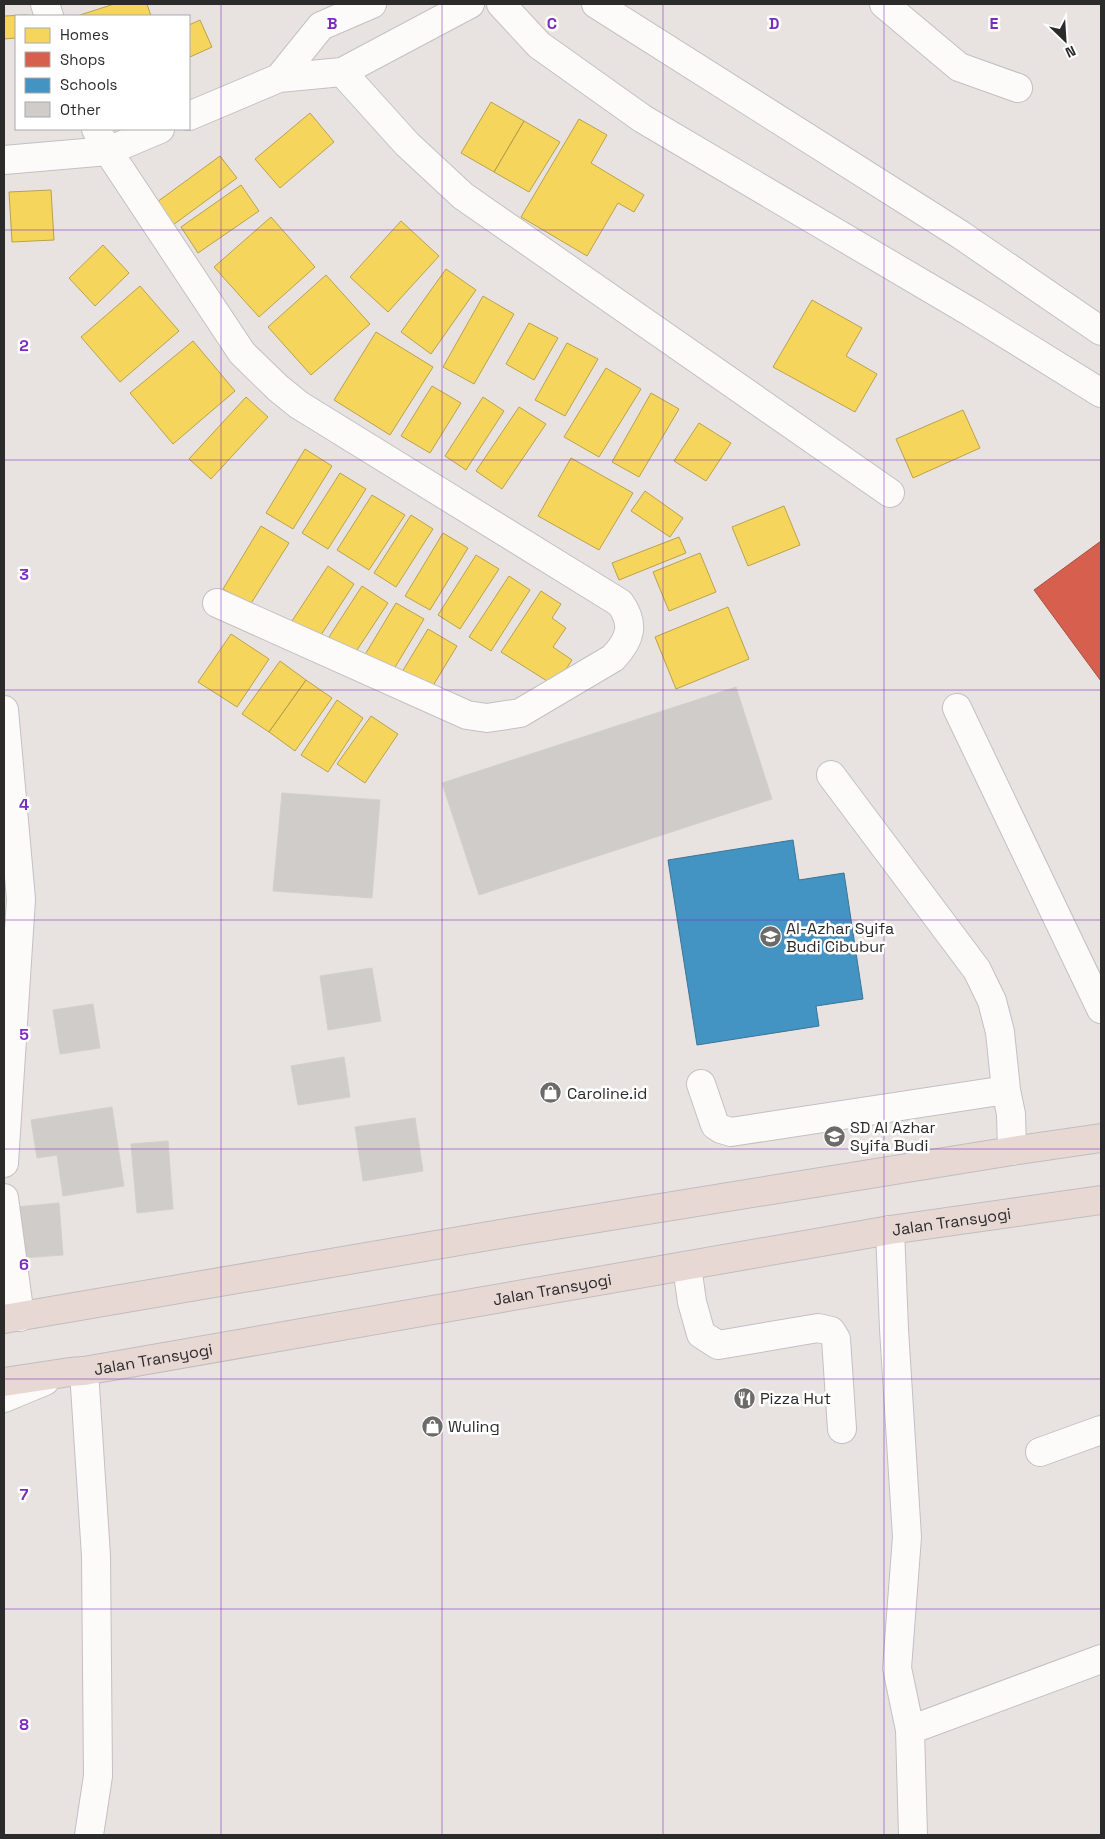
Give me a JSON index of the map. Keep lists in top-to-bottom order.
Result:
{
  "streets": {
    "highway": ["Jalan Transyogi"]
  },
  "places": {
    "school or university": ["Al-Azhar Syifa Budi Cibubur", "SD Al Azhar Syifa Budi"],
    "shop": ["Caroline.id", "Wuling"],
    "restaurant": ["Pizza Hut"]
  },
  "legend": [
    "Homes",
    "Shops",
    "Schools",
    "Other"
  ],
  "north": "bottom right",
  "grid": {
    "columns": [
      "B",
      "C",
      "D",
      "E"
    ],
    "rows": [
      "2",
      "3",
      "4",
      "5",
      "6",
      "7",
      "8"
    ]
  }
}
